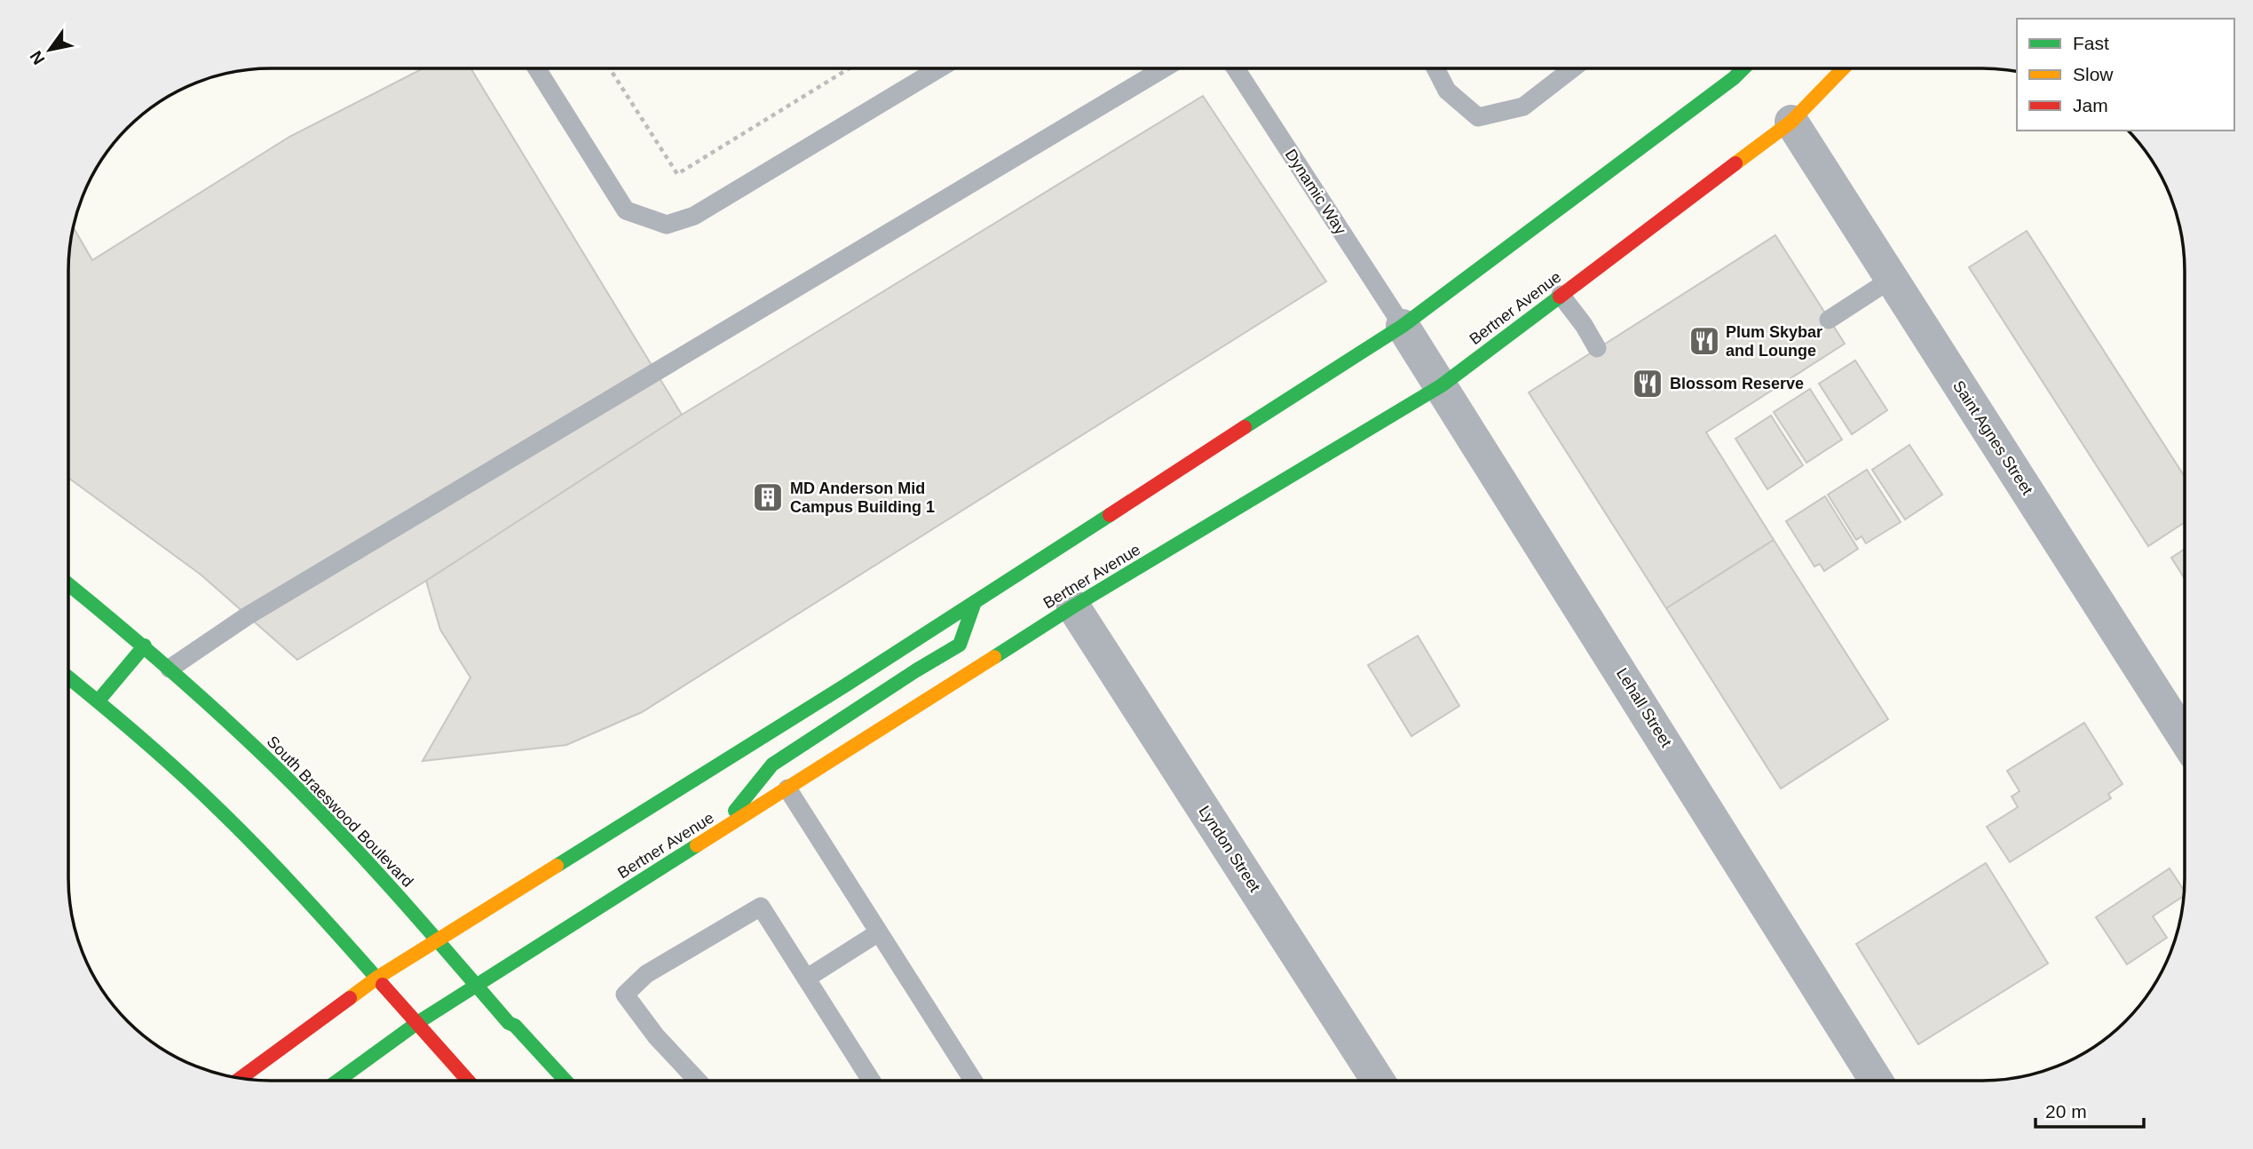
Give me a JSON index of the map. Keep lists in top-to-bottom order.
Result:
{
  "streets": {
    "street": [
      "Bertner Avenue",
      "Saint Agnes Street",
      "Lehall Street",
      "South Braeswood Boulevard",
      "Lyndon Street"
    ],
    "lane": ["Dynamic Way"]
  },
  "crossings": [
    ["Dynamic Way", "Lehall Street"],
    ["Bertner Avenue", "Saint Agnes Street"],
    ["Bertner Avenue", "Lehall Street"],
    ["Bertner Avenue", "South Braeswood Boulevard"],
    ["Bertner Avenue", "Lyndon Street"]
  ],
  "places": {
    "restaurant": ["Plum Skybar and Lounge", "Blossom Reserve"],
    "building": ["MD Anderson Mid Campus Building 1"]
  },
  "legend": ["Fast", "Slow", "Jam"],
  "scale_bar": "20 m",
  "north": "bottom left"
}
